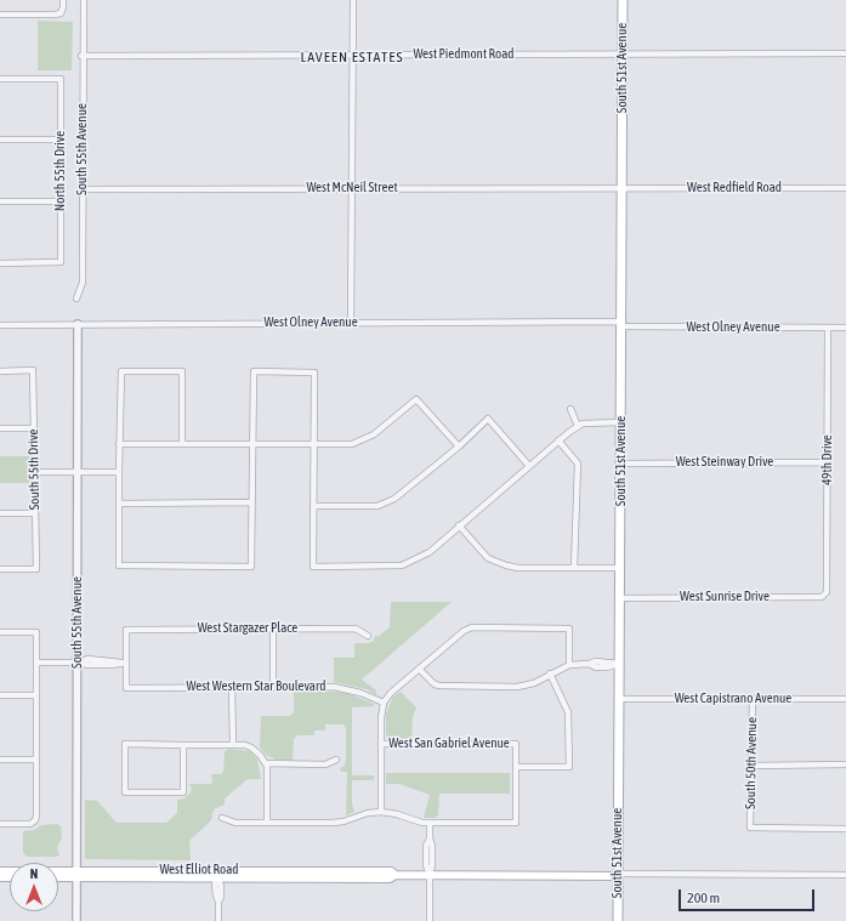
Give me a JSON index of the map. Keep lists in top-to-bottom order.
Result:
{
  "streets": {
    "main road": ["South 51st Avenue", "West Elliot Road"],
    "street": [
      "West Piedmont Road",
      "South 55th Avenue",
      "North 55th Drive",
      "West McNeil Street",
      "West Redfield Road",
      "West Olney Avenue",
      "49th Drive",
      "West Steinway Drive",
      "South 55th Drive",
      "West Sunrise Drive",
      "West Stargazer Place",
      "West Western Star Boulevard",
      "West Capistrano Avenue",
      "West San Gabriel Avenue",
      "South 50th Avenue"
    ]
  },
  "crossings": [
    ["West Piedmont Road", "South 51st Avenue"],
    ["West Piedmont Road", "South 55th Avenue"],
    ["South 51st Avenue", "West McNeil Street"],
    ["South 51st Avenue", "West Redfield Road"],
    ["South 51st Avenue", "West Olney Avenue"],
    ["South 51st Avenue", "West Steinway Drive"],
    ["South 51st Avenue", "West Sunrise Drive"],
    ["South 51st Avenue", "West Capistrano Avenue"],
    ["South 51st Avenue", "West Elliot Road"],
    ["South 55th Avenue", "West McNeil Street"],
    ["South 55th Avenue", "West Olney Avenue"],
    ["South 55th Avenue", "West Elliot Road"],
    ["West McNeil Street", "West Redfield Road"],
    ["West Olney Avenue", "49th Drive"],
    ["49th Drive", "West Steinway Drive"],
    ["49th Drive", "West Sunrise Drive"],
    ["West Stargazer Place", "West Western Star Boulevard"],
    ["West Capistrano Avenue", "South 50th Avenue"]
  ],
  "districts": ["LAVEEN ESTATES"],
  "scale_bar": "200 m",
  "north": "top"
}
